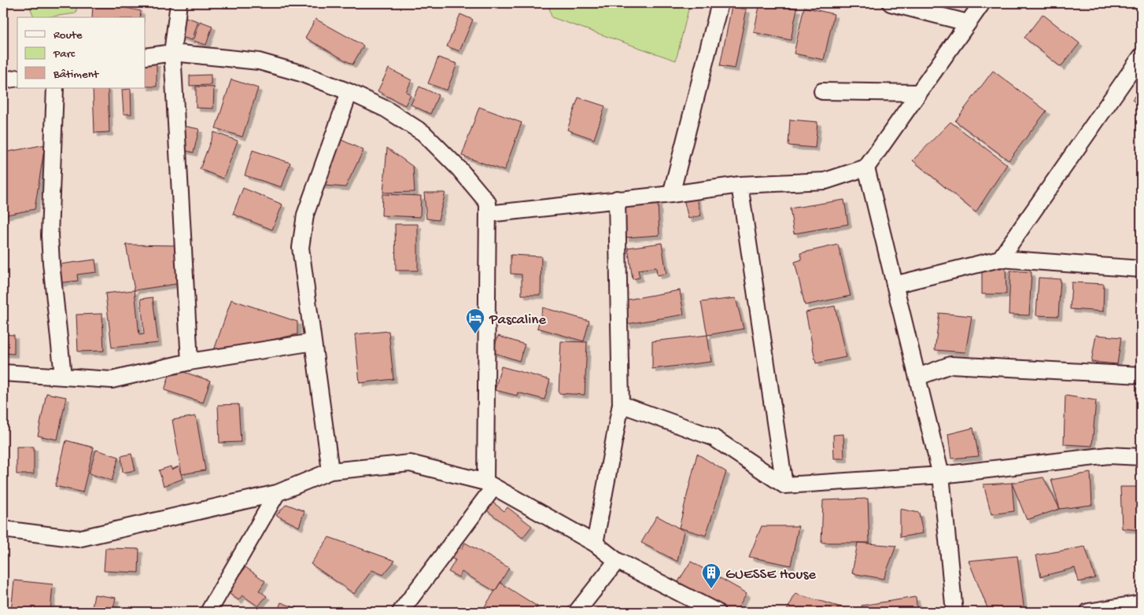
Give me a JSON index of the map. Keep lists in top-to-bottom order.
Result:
{
  "places": {
    "hotel": ["Pascaline"],
    "building": ["GUESSE House"]
  },
  "legend": ["Route", "Parc", "Bâtiment"]
}
